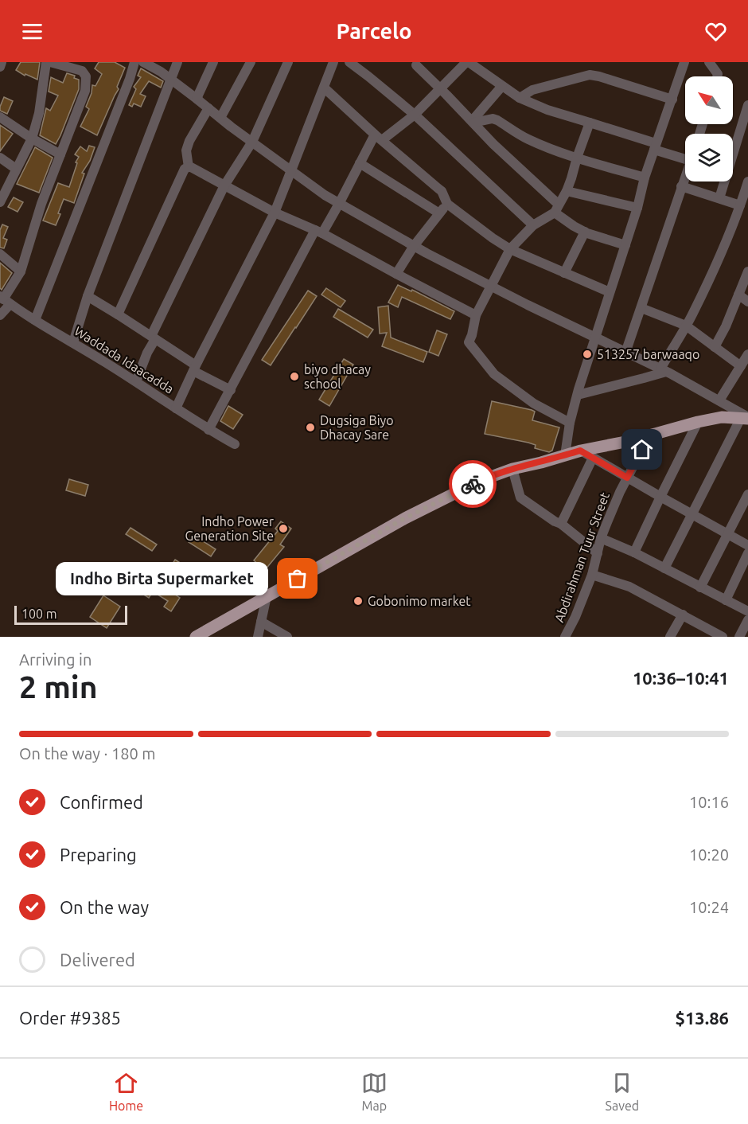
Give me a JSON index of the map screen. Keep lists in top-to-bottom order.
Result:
{
  "streets": {
    "street": ["Waddada Idaacadda", "Abdirahman Tuur Street"]
  },
  "places": [
    "513257 barwaaqo",
    "biyo dhacay school",
    "Dugsiga Biyo Dhacay Sare",
    "Indho Power Generation Site",
    "Indho Birta Supermarket",
    "Gobonimo market"
  ],
  "scale_bar": "100 m",
  "north": "top left",
  "page": {
    "header": "Parcelo",
    "bubble": "Indho Birta Supermarket",
    "scale": "100 m",
    "heading": ["2 min", "Arriving in", "10:36–10:41"],
    "panel": ["Order #9385", "$13.86"],
    "bar": "On the way · 180 m",
    "list": [
      ["Confirmed", "10:16"],
      ["Preparing", "10:20"],
      ["On the way", "10:24"],
      "Delivered"
    ],
    "tabs": ["Home", "Map", "Saved"]
  }
}
